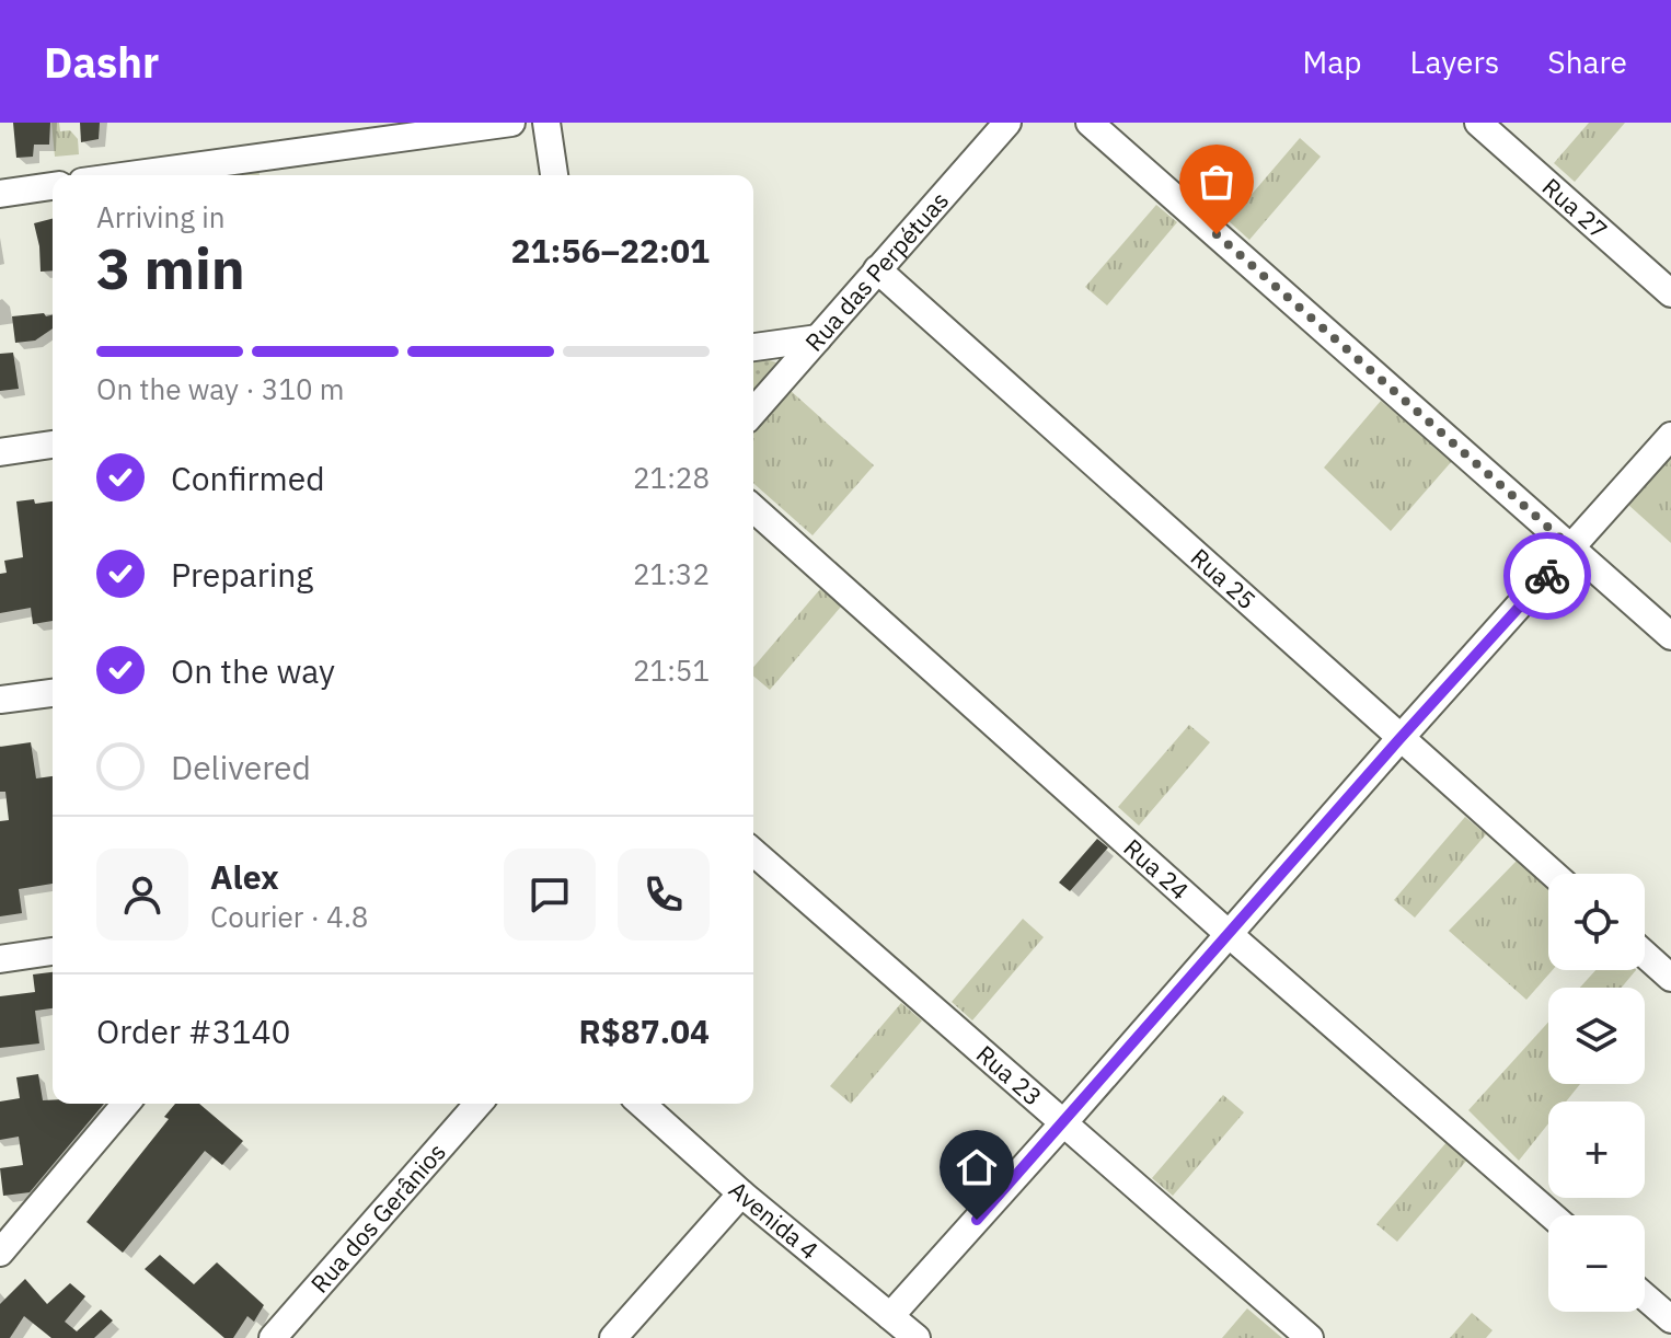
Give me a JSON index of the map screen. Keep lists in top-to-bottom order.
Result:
{
  "streets": {
    "street": [
      "Rua 27",
      "Rua das Perpétuas",
      "Rua 25",
      "Rua 24",
      "Rua 23",
      "Rua dos Gerânios",
      "Avenida 4"
    ]
  },
  "crossings": [
    ["Rua das Perpétuas", "Rua 25"]
  ],
  "page": {
    "header": "Dashr",
    "nav": ["Map", "Layers", "Share"],
    "heading": ["3 min", "Arriving in", "21:56–22:01"],
    "panel": [
      "Alex",
      "Courier · 4.8",
      "Order #3140",
      "R$87.04"
    ],
    "bar": "On the way · 310 m",
    "list": [
      ["Confirmed", "21:28"],
      ["Preparing", "21:32"],
      ["On the way", "21:51"],
      "Delivered"
    ],
    "map_buttons": ["+", "−"]
  }
}
